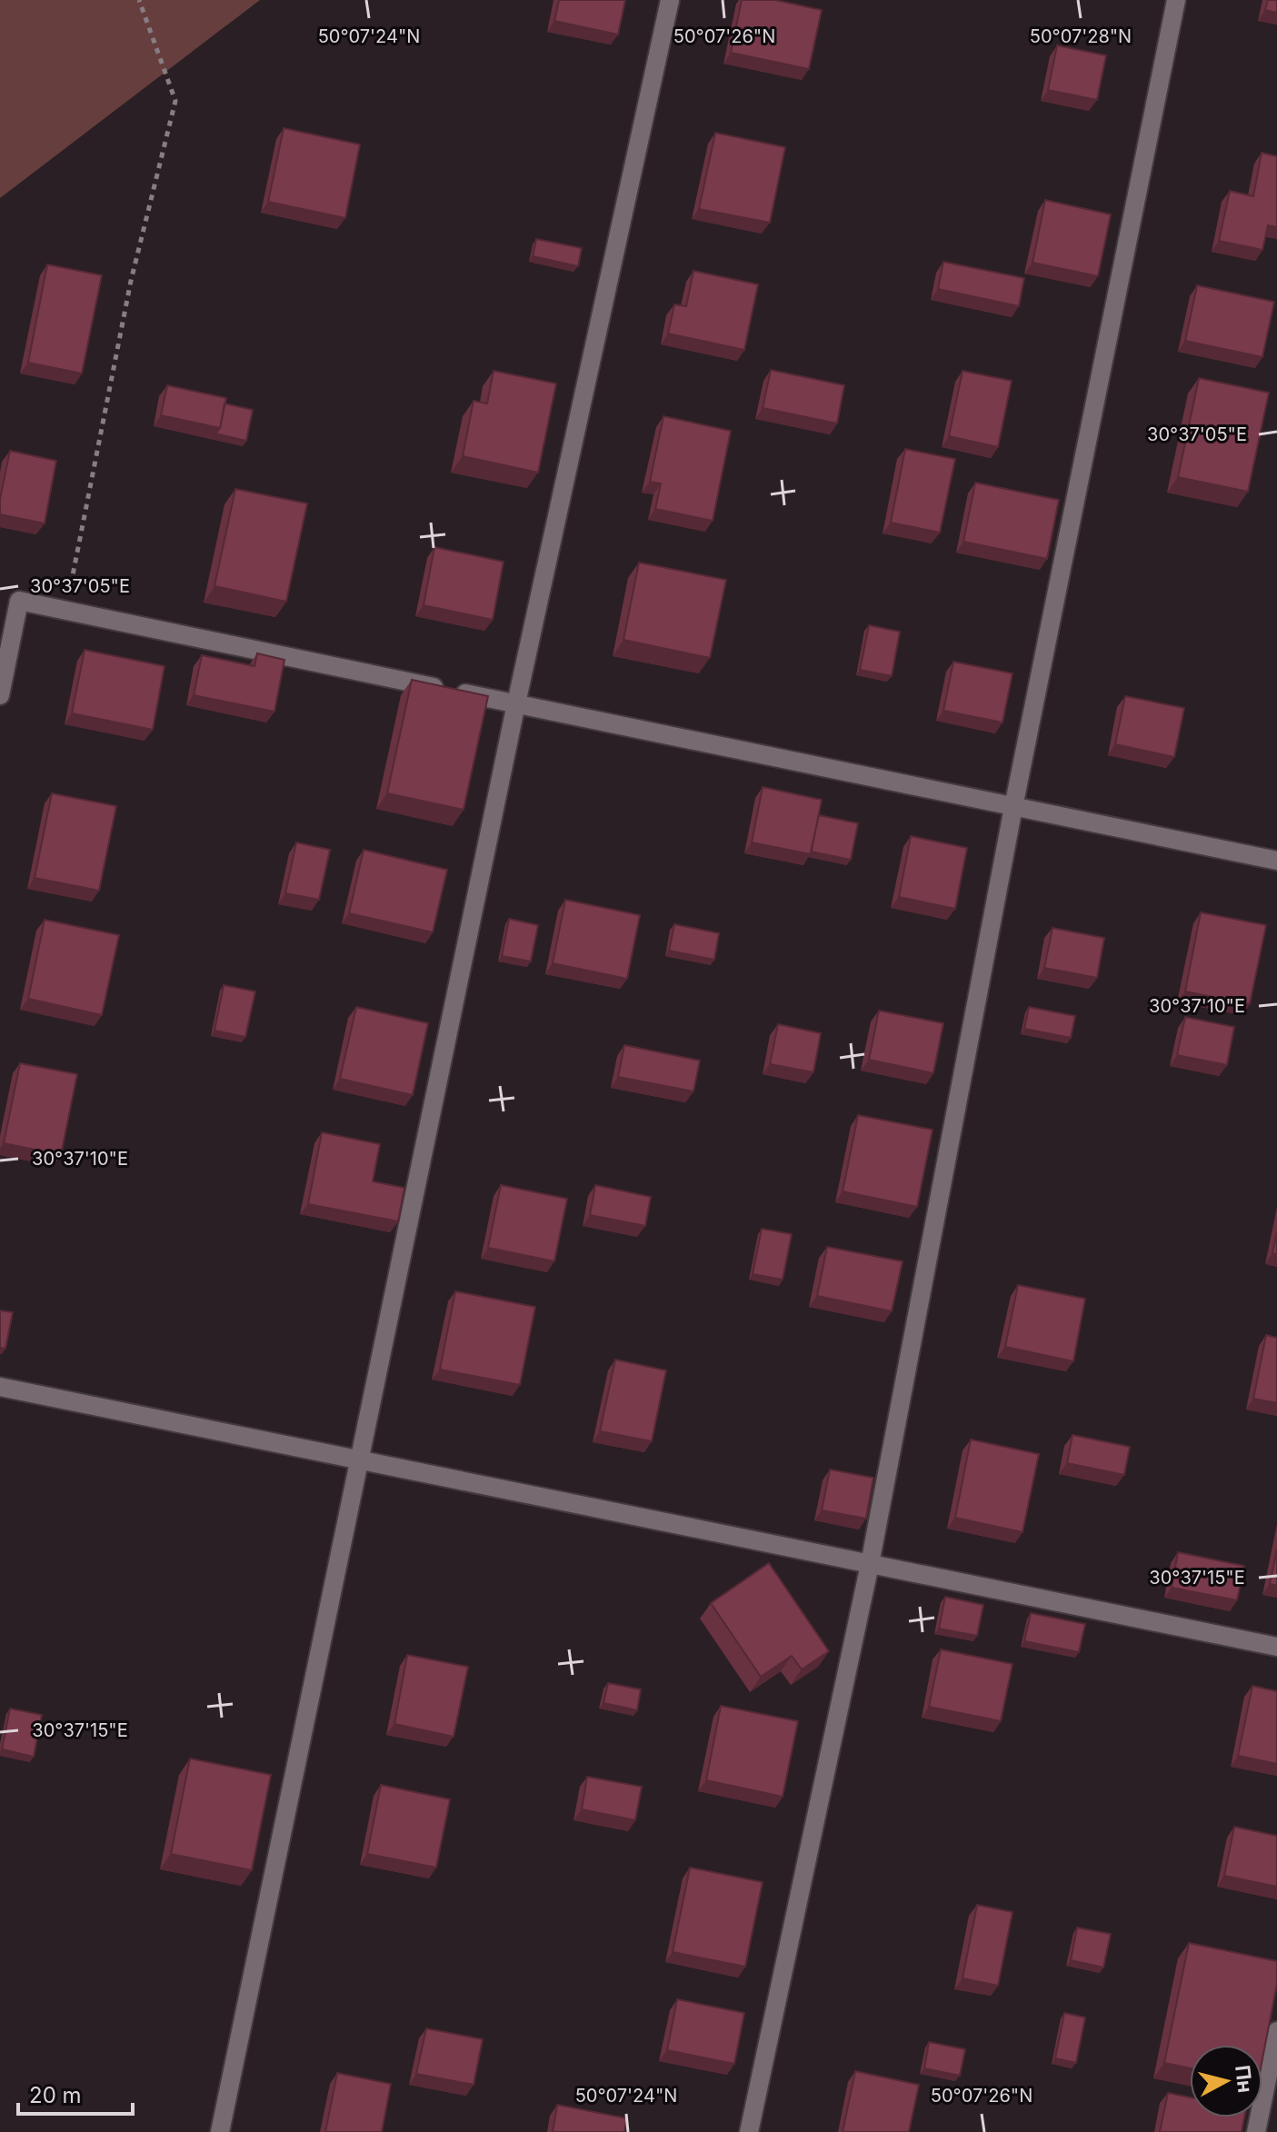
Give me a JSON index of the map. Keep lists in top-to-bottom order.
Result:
{
  "scale_bar": "20 m",
  "north": "right",
  "coordinates": [
    "50°07'24\"N",
    "50°07'26\"N",
    "50°07'28\"N",
    "30°37'05\"E",
    "30°37'10\"E",
    "30°37'15\"E"
  ]
}
